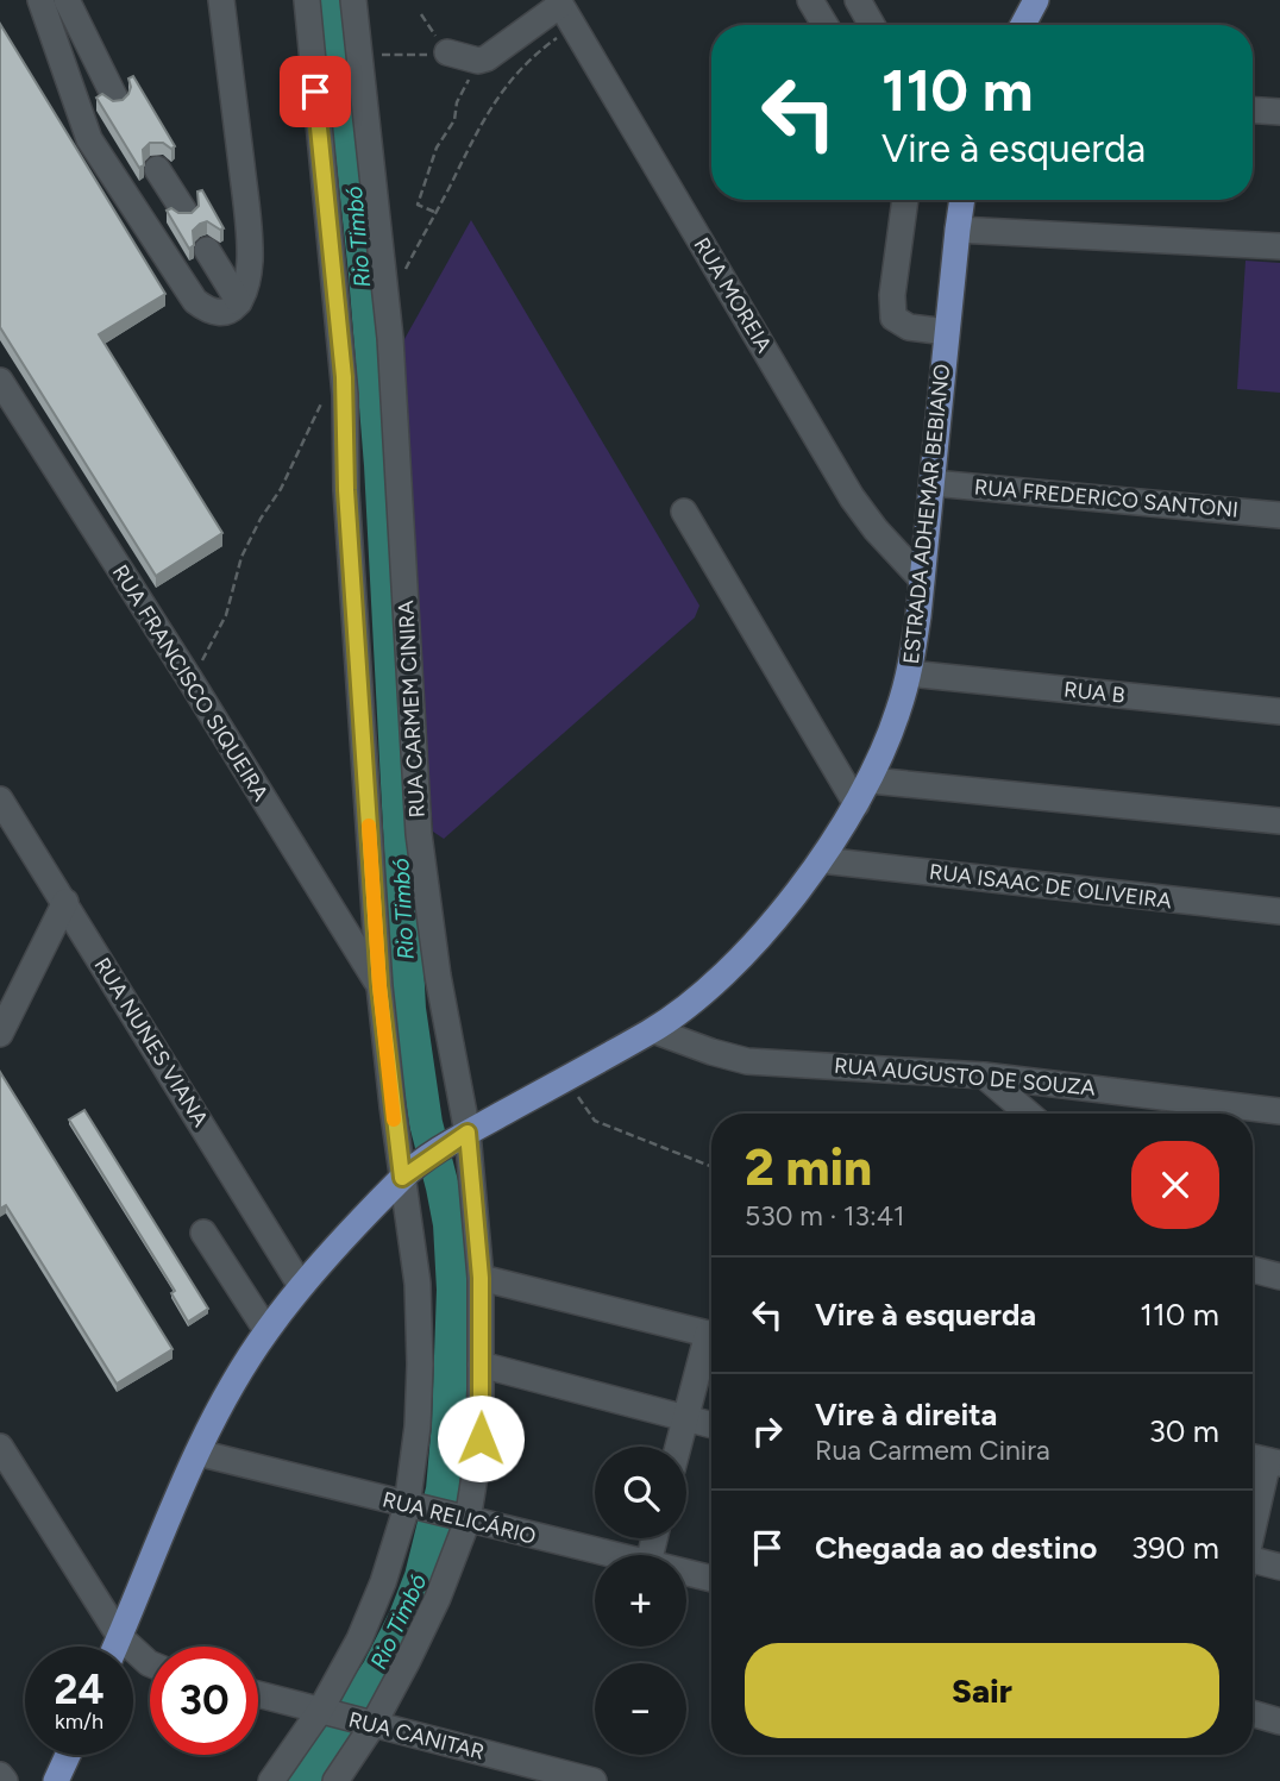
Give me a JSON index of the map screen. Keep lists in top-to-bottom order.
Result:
{
  "streets": {
    "main road": ["ESTRADA ADHEMAR BEBIANO"],
    "street": [
      "RUA MOREIA",
      "RUA FREDERICO SANTONI",
      "RUA FRANCISCO SIQUEIRA",
      "RUA B",
      "RUA CARMEM CINIRA",
      "RUA ISAAC DE OLIVEIRA",
      "RUA NUNES VIANA",
      "RUA AUGUSTO DE SOUZA",
      "RUA RELICÁRIO",
      "RUA CANITAR"
    ]
  },
  "crossings": [
    ["RUA MOREIA", "ESTRADA ADHEMAR BEBIANO"],
    ["RUA FREDERICO SANTONI", "ESTRADA ADHEMAR BEBIANO"],
    ["ESTRADA ADHEMAR BEBIANO", "RUA B"],
    ["ESTRADA ADHEMAR BEBIANO", "RUA CARMEM CINIRA"],
    ["ESTRADA ADHEMAR BEBIANO", "RUA ISAAC DE OLIVEIRA"],
    ["ESTRADA ADHEMAR BEBIANO", "RUA NUNES VIANA"],
    ["ESTRADA ADHEMAR BEBIANO", "RUA AUGUSTO DE SOUZA"],
    ["ESTRADA ADHEMAR BEBIANO", "RUA RELICÁRIO"],
    ["RUA CARMEM CINIRA", "RUA RELICÁRIO"],
    ["RUA CARMEM CINIRA", "RUA CANITAR"]
  ],
  "water": ["Rio Timbó"],
  "page": {
    "turn": ["110 m", "Vire à esquerda"],
    "heading": ["2 min", "530 m · 13:41"],
    "list": [
      {
        "name": "Vire à esquerda",
        "value": "110 m"
      },
      {
        "name": "Vire à direita",
        "note": "Rua Carmem Cinira",
        "value": "30 m"
      },
      {
        "name": "Chegada ao destino",
        "value": "390 m"
      }
    ],
    "map_buttons": ["+", "−"],
    "buttons": "Sair",
    "speed": "24 km/h",
    "limit": "30"
  }
}
